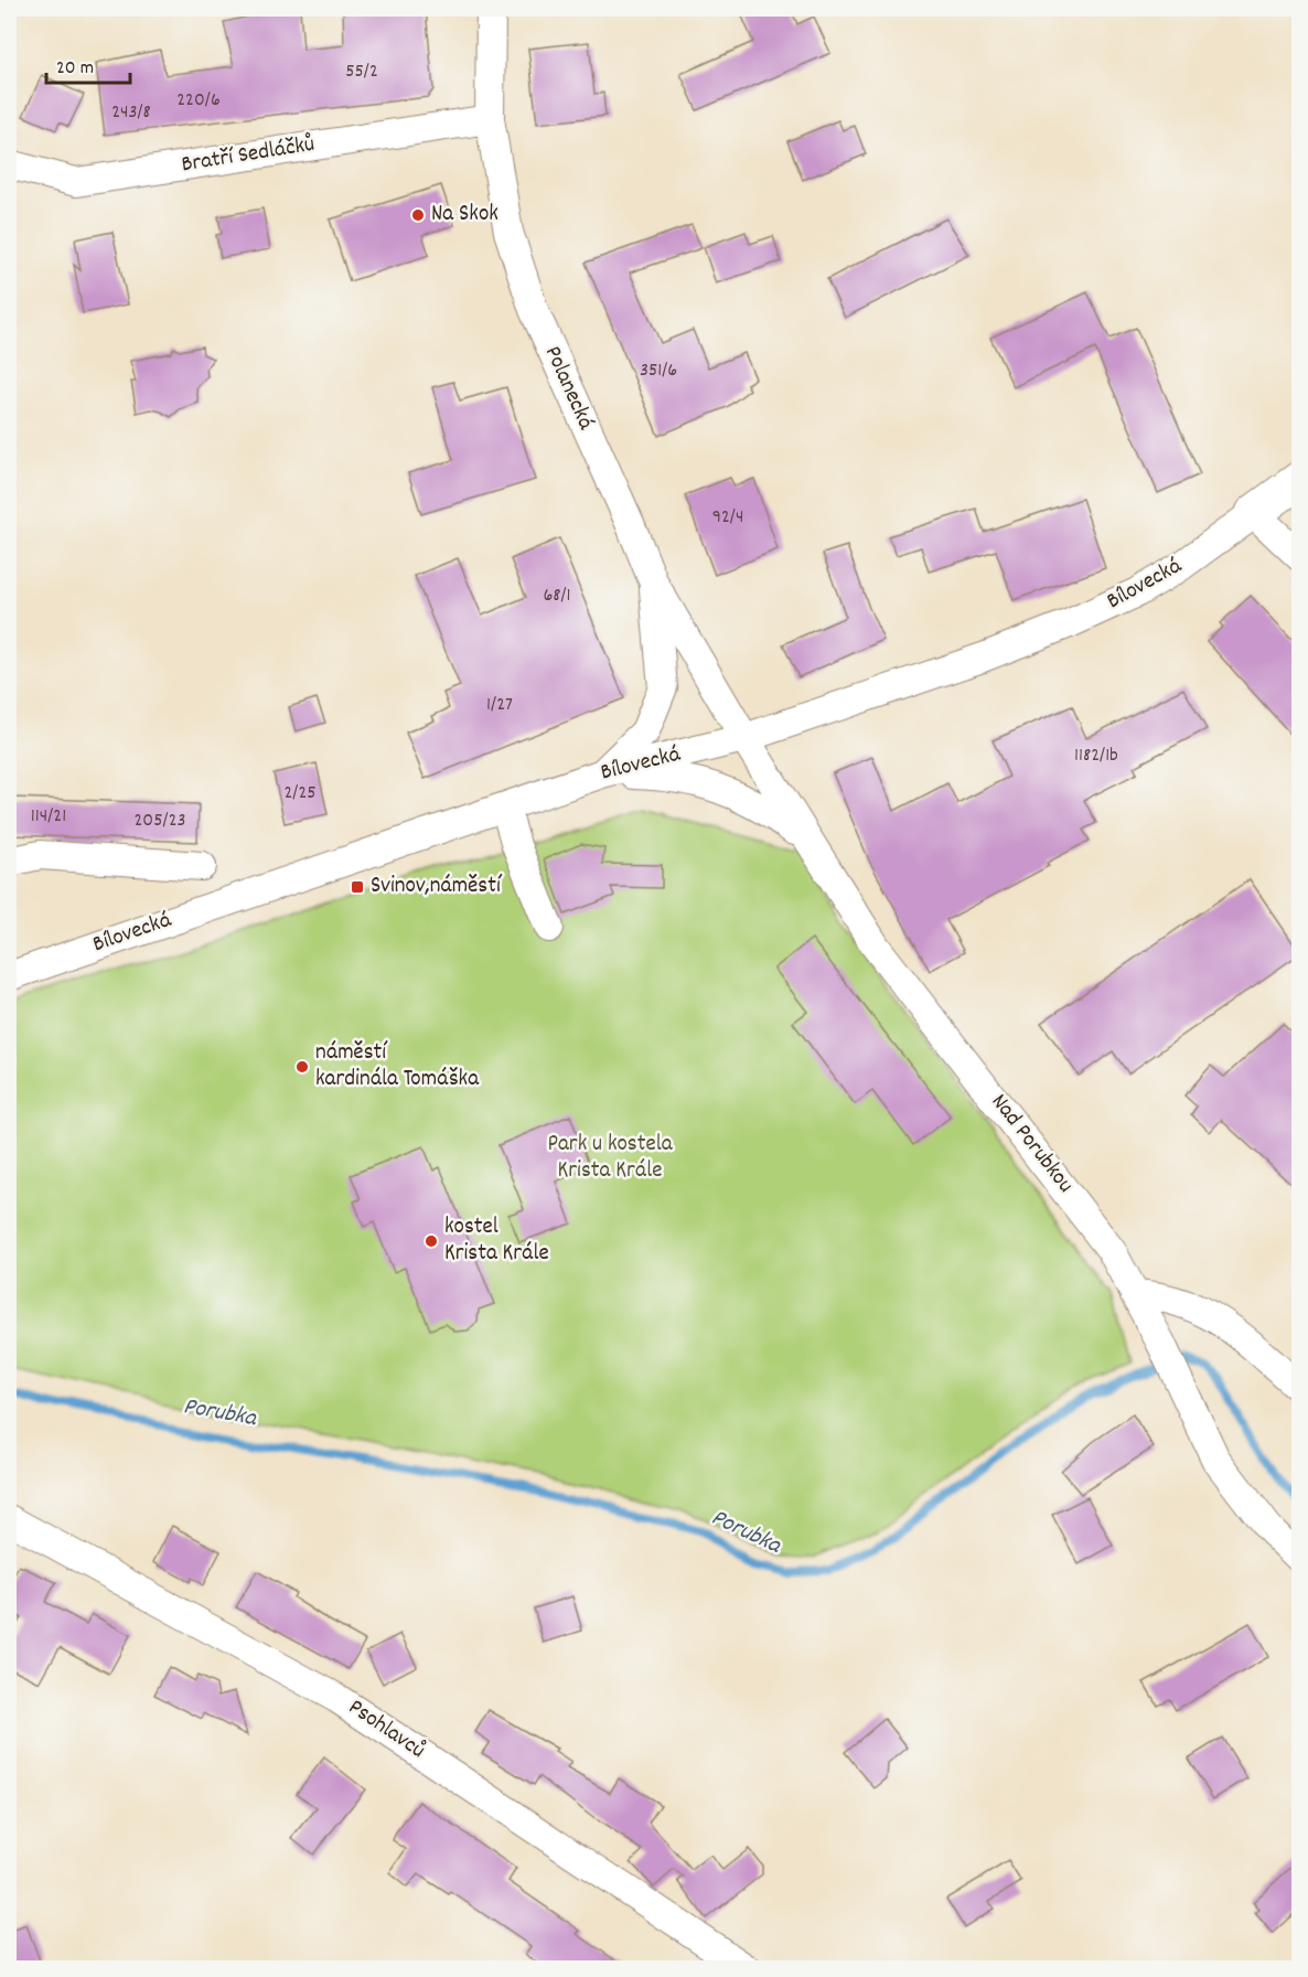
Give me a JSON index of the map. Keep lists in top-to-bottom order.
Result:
{
  "streets": {
    "street": [
      "Bratří Sedláčků",
      "Polanecká",
      "Bílovecká",
      "Nad Porubkou",
      "Psohlavců"
    ]
  },
  "crossings": [
    ["Bratří Sedláčků", "Polanecká"],
    ["Polanecká", "Bílovecká"],
    ["Polanecká", "Nad Porubkou"],
    ["Bílovecká", "Nad Porubkou"]
  ],
  "water": ["Porubka"],
  "parks": ["Park u kostela Krista Krále"],
  "places": {
    "other": ["Na Skok", "náměstí kardinála Tomáška", "kostel Krista Krále"],
    "transit": ["Svinov,náměstí"]
  },
  "house_numbers": [
    "55/2",
    "220/6",
    "243/8",
    "351/6",
    "92/4",
    "68/1",
    "1/27",
    "1182/1b",
    "2/25",
    "114/21",
    "205/23"
  ],
  "scale_bar": "20 m"
}
